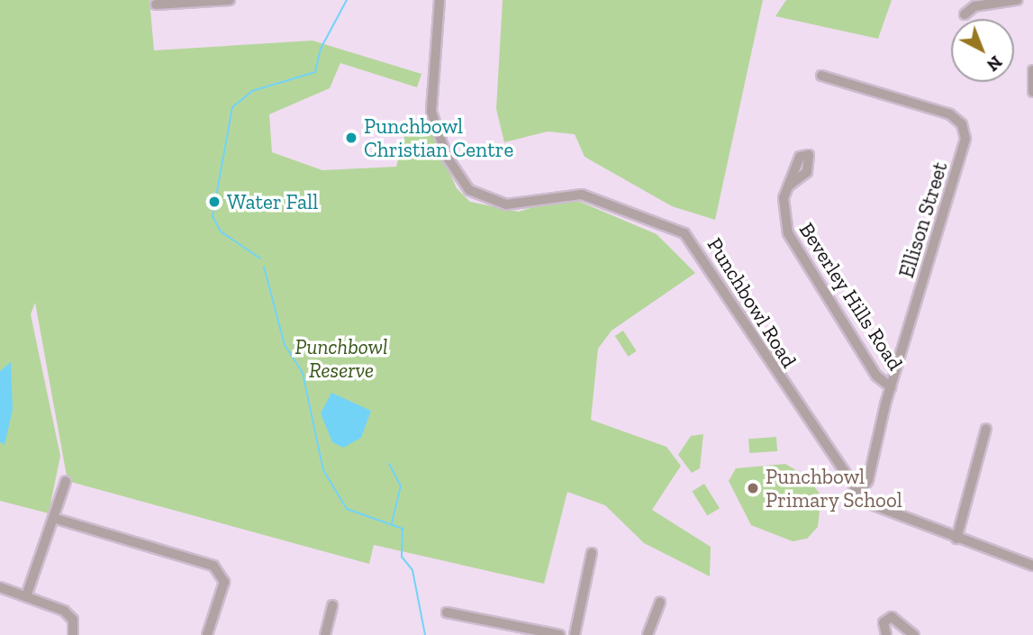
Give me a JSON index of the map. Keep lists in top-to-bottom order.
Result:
{
  "streets": {
    "street": ["Ellison Street", "Beverley Hills Road", "Punchbowl Road"]
  },
  "crossings": [
    ["Ellison Street", "Beverley Hills Road"],
    ["Ellison Street", "Punchbowl Road"]
  ],
  "parks": ["Punchbowl Reserve"],
  "places": ["Punchbowl Christian Centre", "Water Fall", "Punchbowl Primary School"],
  "north": "bottom right"
}
